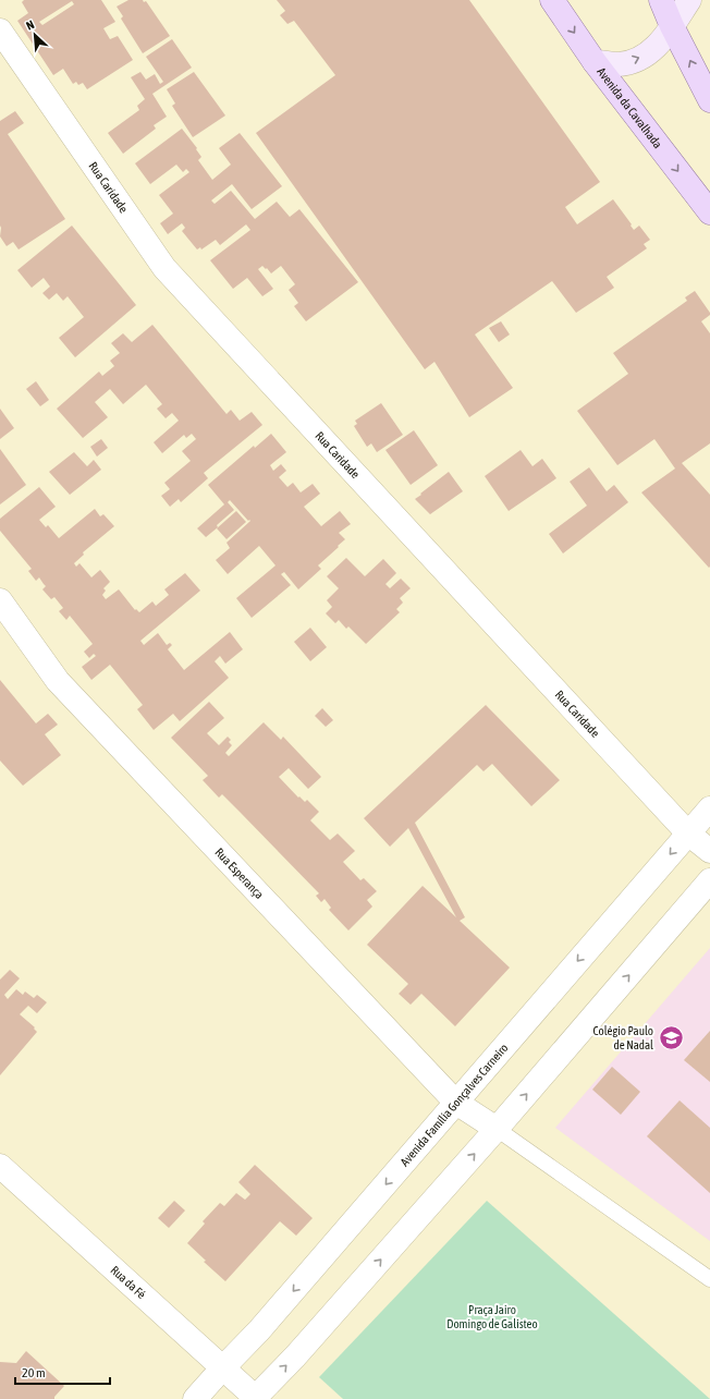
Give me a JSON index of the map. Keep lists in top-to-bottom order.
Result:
{
  "streets": {
    "main road": ["Avenida da Cavalhada"],
    "street": [
      "Rua Caridade",
      "Rua Esperança",
      "Avenida Família Gonçalves Carneiro",
      "Rua da Fé"
    ]
  },
  "crossings": [
    ["Rua Caridade", "Avenida Família Gonçalves Carneiro"],
    ["Rua Esperança", "Avenida Família Gonçalves Carneiro"],
    ["Avenida Família Gonçalves Carneiro", "Rua da Fé"]
  ],
  "parks": ["Praça Jairo Domingo de Galisteo"],
  "places": {
    "school or university": ["Colégio Paulo de Nadal"]
  },
  "scale_bar": "20 m",
  "north": "top left"
}
